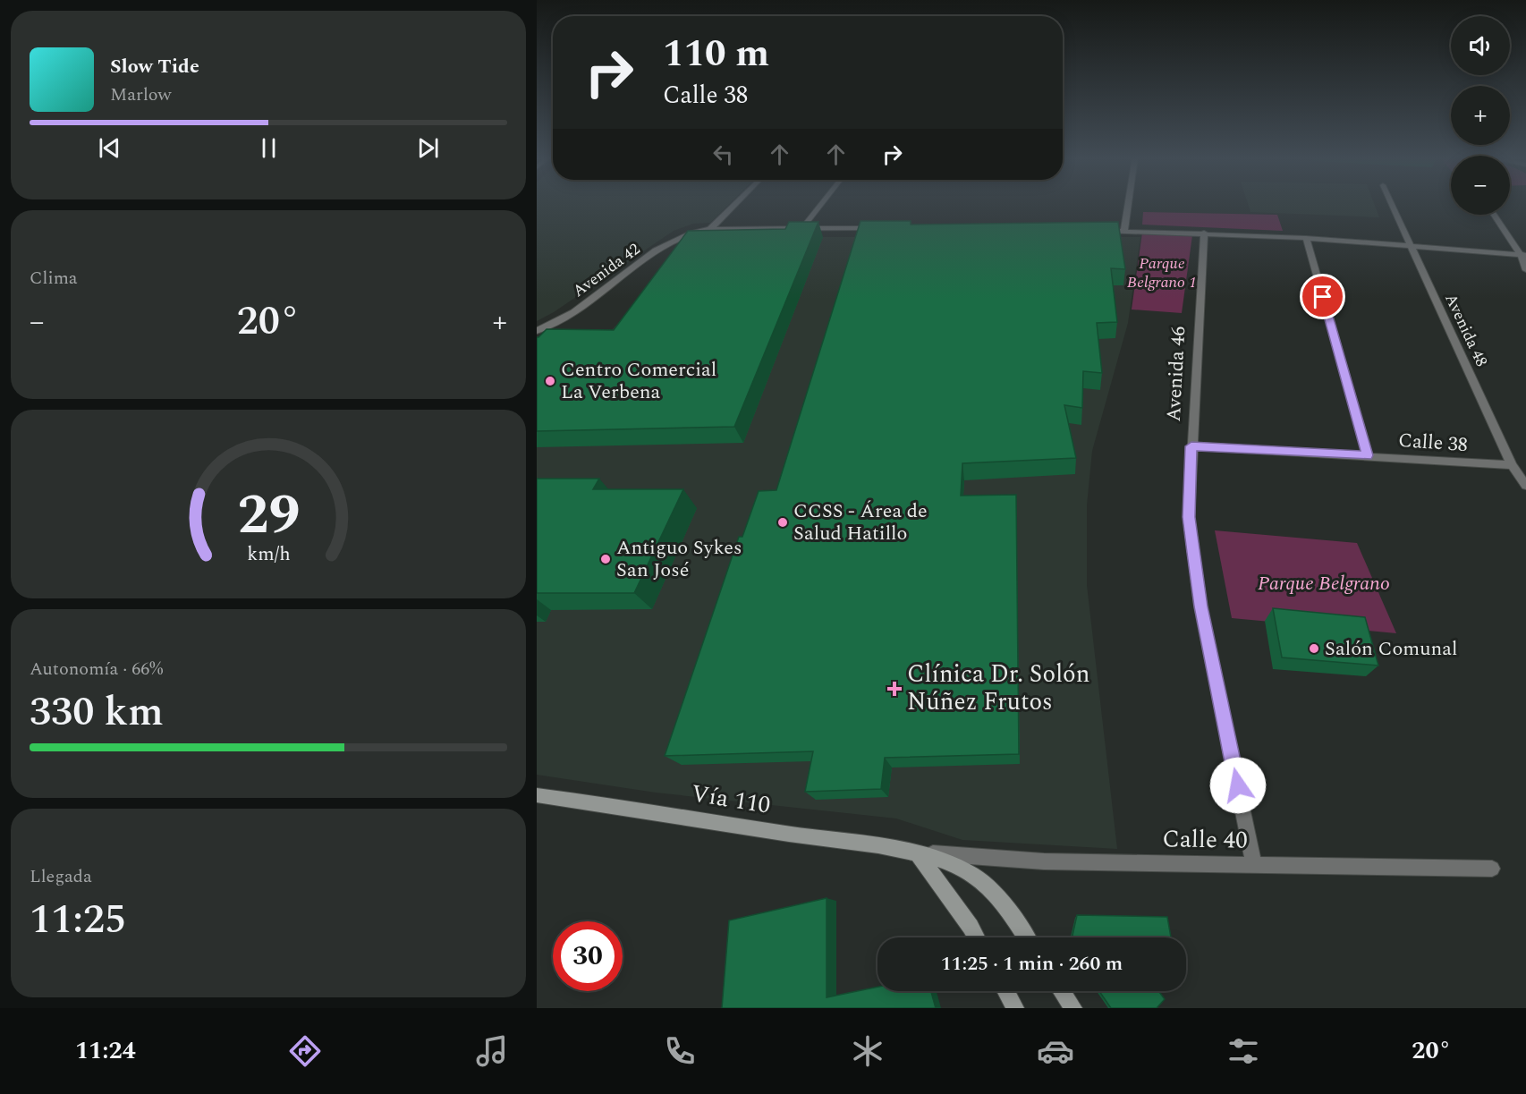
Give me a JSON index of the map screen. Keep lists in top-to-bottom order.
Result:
{
  "streets": {
    "main road": ["Vía 110"],
    "street": [
      "Avenida 42",
      "Avenida 48",
      "Avenida 46",
      "Calle 38",
      "Calle 40"
    ]
  },
  "crossings": [
    ["Avenida 48", "Calle 38"],
    ["Avenida 46", "Calle 38"],
    ["Avenida 46", "Calle 40"],
    ["Vía 110", "Calle 40"]
  ],
  "parks": ["Parque Belgrano 1", "Parque Belgrano"],
  "places": {
    "other": [
      "Centro Comercial La Verbena",
      "CCSS - Área de Salud Hatillo",
      "Antiguo Sykes San José",
      "Salón Comunal"
    ],
    "health": ["Clínica Dr. Solón Núñez Frutos"]
  },
  "page": {
    "map_buttons": ["+", "−"],
    "turn": ["110 m", "Calle 38"],
    "song": ["Slow Tide", "Marlow"],
    "tile": [
      "Clima",
      ["Autonomía · 66%", "330 km"],
      ["Llegada", "11:25"]
    ],
    "heat": ["−", "20°", "+"],
    "limit": "30",
    "trip": "11:25 · 1 min · 260 m",
    "tabs": ["11:24", "20°"],
    "gauge": ["29", "km/h"]
  }
}
